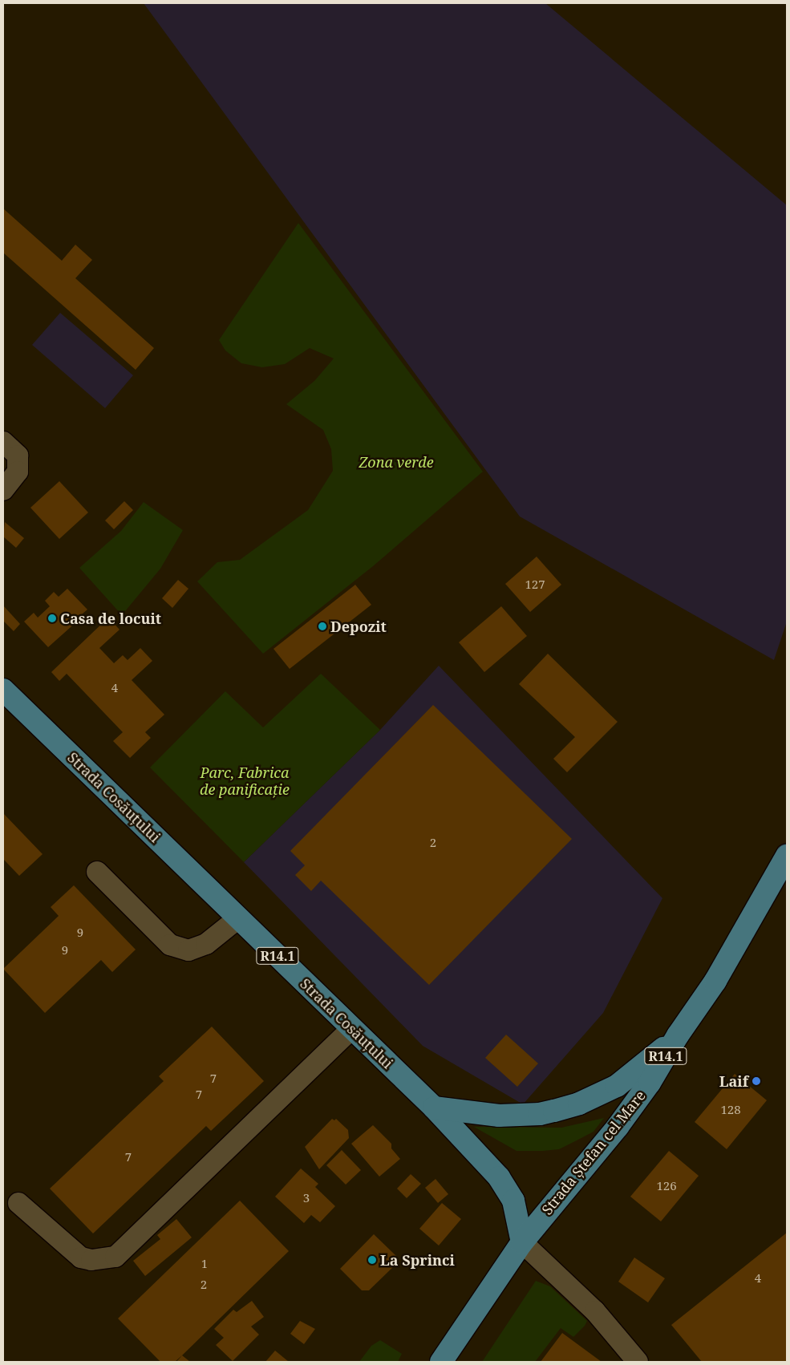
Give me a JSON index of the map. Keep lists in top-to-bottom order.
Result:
{
  "streets": {
    "main road": ["Strada Cosăuțului", "R14.1", "Strada Ștefan cel Mare"]
  },
  "crossings": [
    ["Strada Cosăuțului", "R14.1"],
    ["Strada Cosăuțului", "Strada Ștefan cel Mare"],
    ["R14.1", "Strada Ștefan cel Mare"]
  ],
  "parks": ["Zona verde", "Parc, Fabrica de panificație"],
  "places": [
    "Casa de locuit",
    "Depozit",
    "Laif",
    "La Sprinci"
  ],
  "house_numbers": [
    "127",
    "4",
    "2",
    "9",
    "9",
    "7",
    "7",
    "128",
    "7",
    "126",
    "3",
    "1",
    "4",
    "2"
  ]
}
